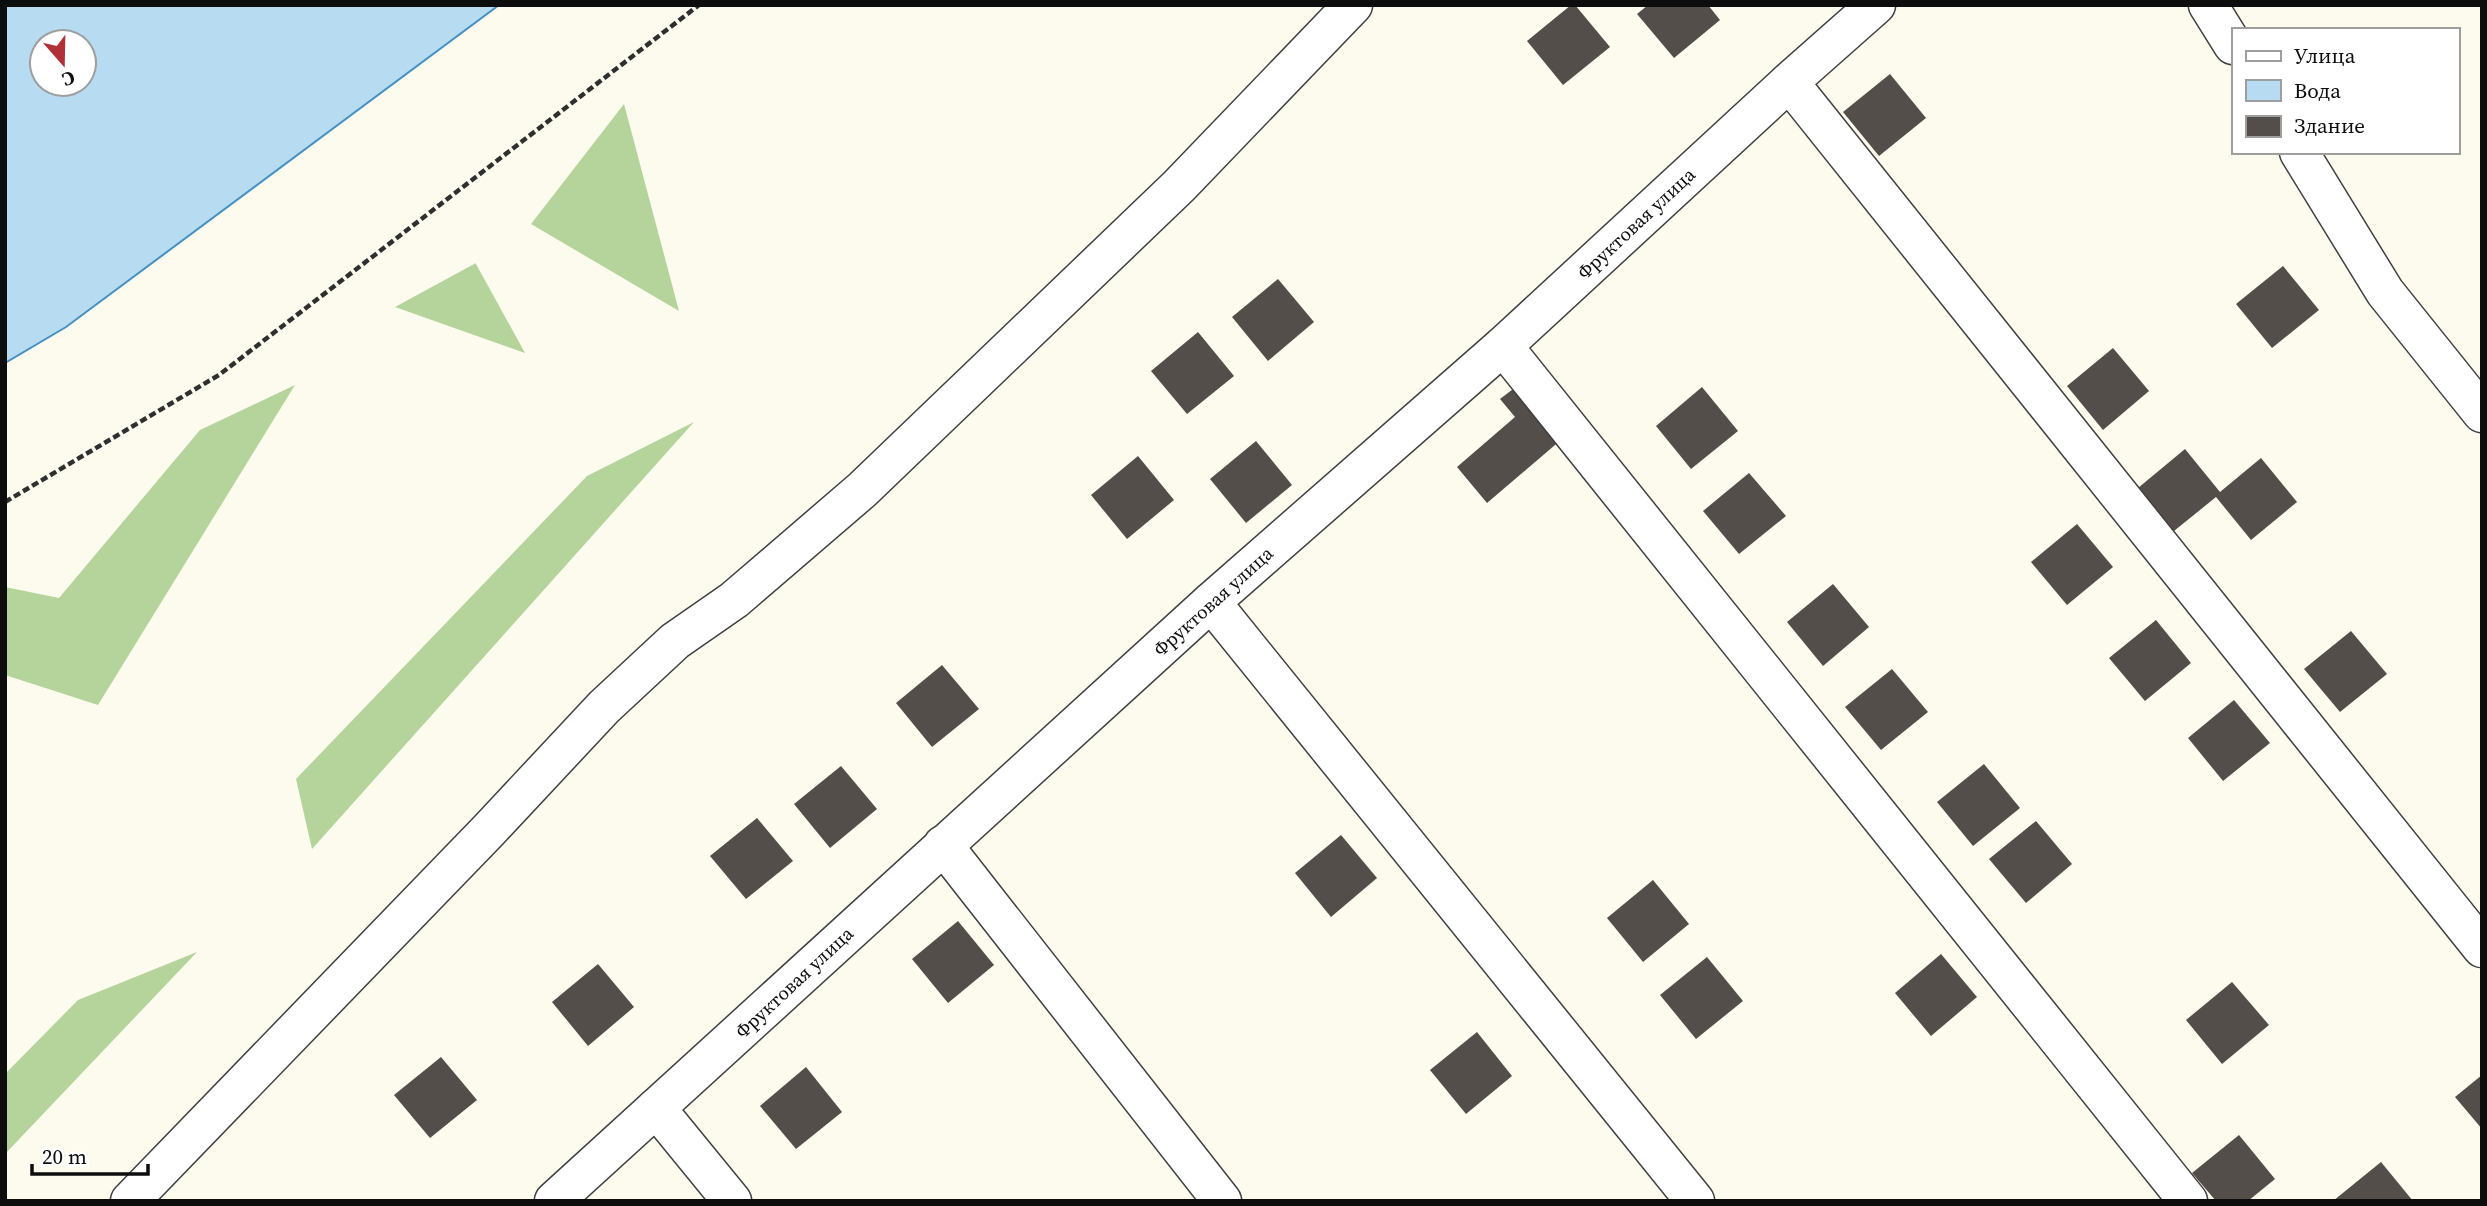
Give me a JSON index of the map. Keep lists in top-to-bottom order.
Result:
{
  "streets": {
    "street": ["Фруктовая улица"]
  },
  "legend": ["Улица", "Вода", "Здание"],
  "scale_bar": "20 m",
  "north": "bottom"
}
